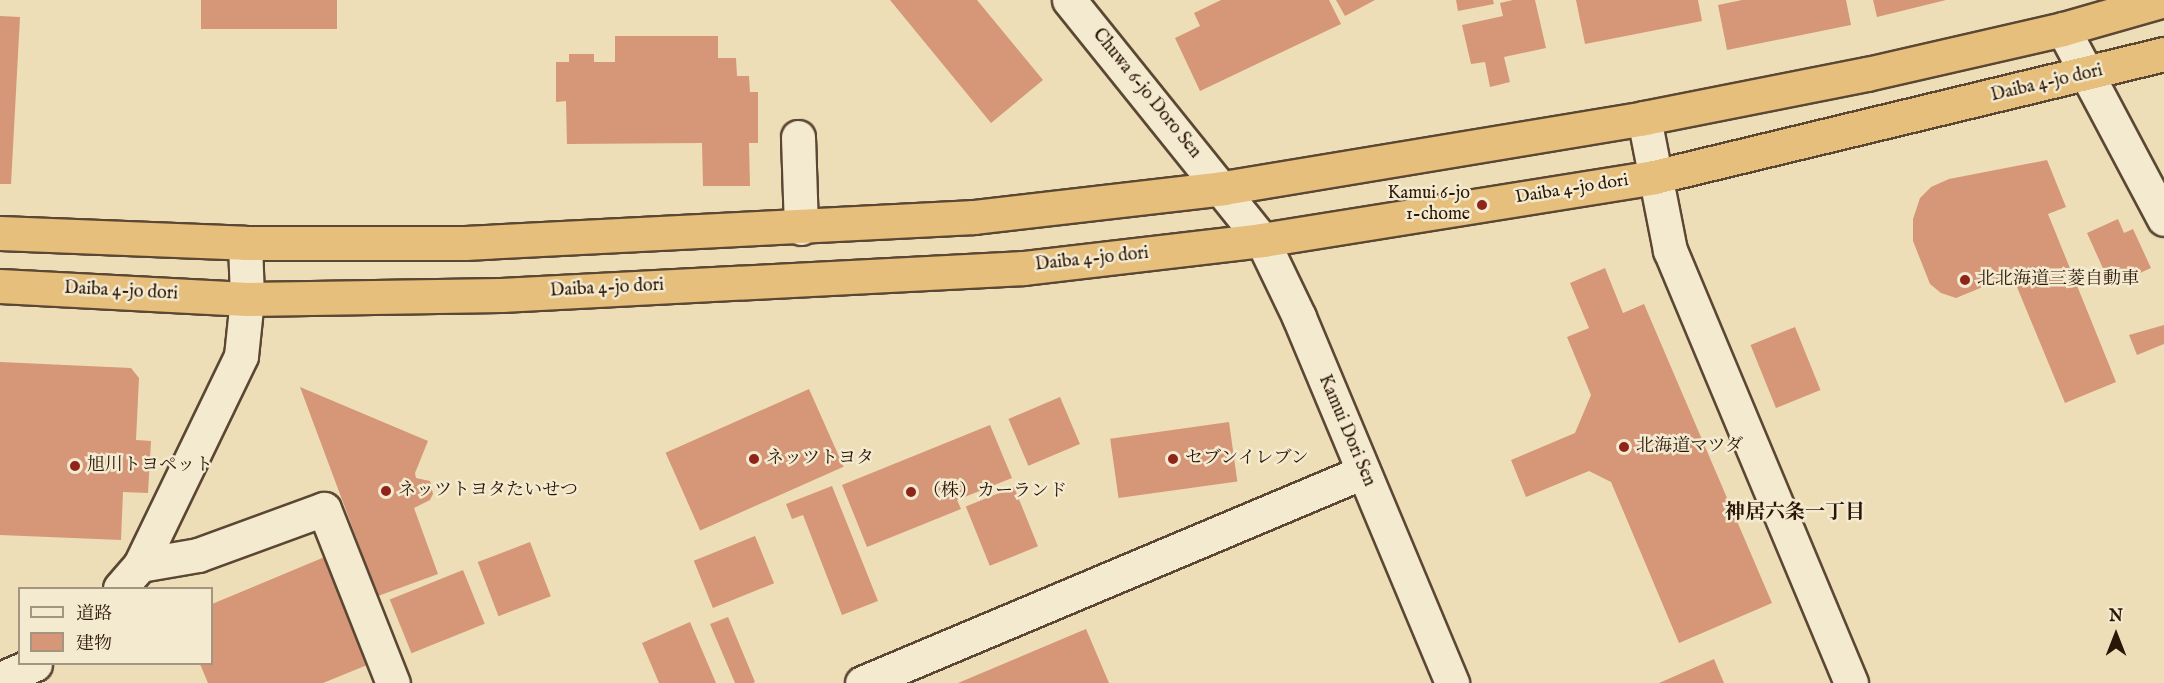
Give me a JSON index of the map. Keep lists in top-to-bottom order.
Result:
{
  "streets": {
    "highway": ["Daiba 4-jo dori"],
    "street": ["Chuwa 6-jo Doro Sen", "Kamui Dori Sen"]
  },
  "crossings": [
    ["Daiba 4-jo dori", "Kamui Dori Sen"],
    ["Chuwa 6-jo Doro Sen", "Kamui Dori Sen"]
  ],
  "districts": ["神居六条一丁目"],
  "places": [
    "Kamui 6-jo 1-chome",
    "北北海道三菱自動車",
    "北海道マツダ",
    "ネッツトヨタ",
    "セブンイレブン",
    "旭川トヨペット",
    "ネッツトヨタたいせつ",
    "（株）カーランド"
  ],
  "legend": ["道路", "建物"],
  "north": "top"
}
